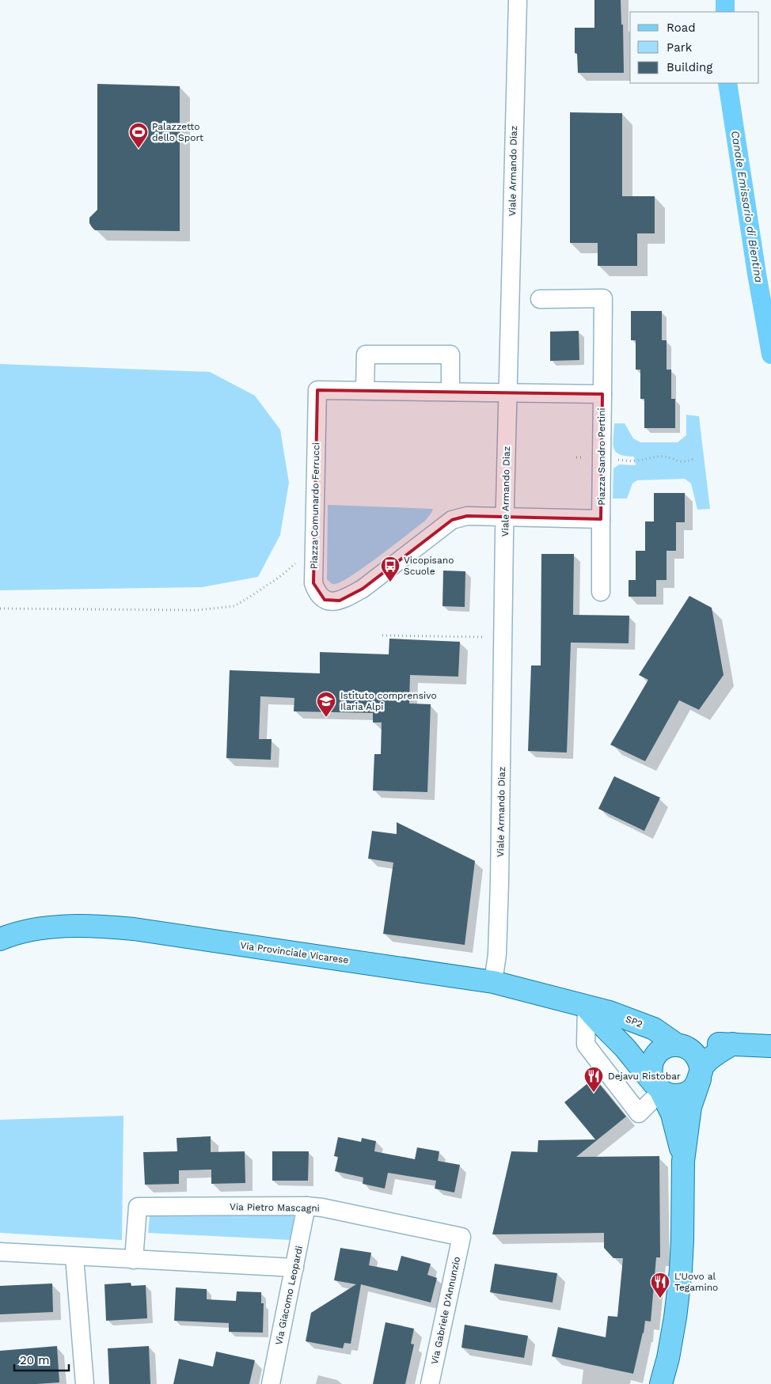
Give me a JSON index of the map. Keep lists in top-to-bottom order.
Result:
{
  "streets": {
    "main road": ["Via Provinciale Vicarese", "SP2"],
    "street": [
      "Viale Armando Diaz",
      "Piazza Sandro Pertini",
      "Piazza Comunardo Ferrucci",
      "Via Pietro Mascagni",
      "Via Giacomo Leopardi",
      "Via Gabriele D'Annunzio"
    ]
  },
  "crossings": [
    ["Viale Armando Diaz", "Piazza Sandro Pertini"],
    ["Viale Armando Diaz", "Piazza Comunardo Ferrucci"],
    ["Viale Armando Diaz", "Via Provinciale Vicarese"],
    ["Piazza Sandro Pertini", "Piazza Comunardo Ferrucci"],
    ["Via Provinciale Vicarese", "SP2"],
    ["Via Pietro Mascagni", "Via Giacomo Leopardi"],
    ["Via Pietro Mascagni", "Via Gabriele D'Annunzio"]
  ],
  "water": ["Canale Emissario di Bientina"],
  "places": {
    "sports": ["Palazzetto dello Sport"],
    "bus stop": ["Vicopisano Scuole"],
    "school or university": ["Istituto comprensivo Ilaria Alpi"],
    "restaurant": ["Dejavu Ristobar", "L'Uovo al Tegamino"]
  },
  "legend": ["Road", "Park", "Building"],
  "scale_bar": "20 m"
}
